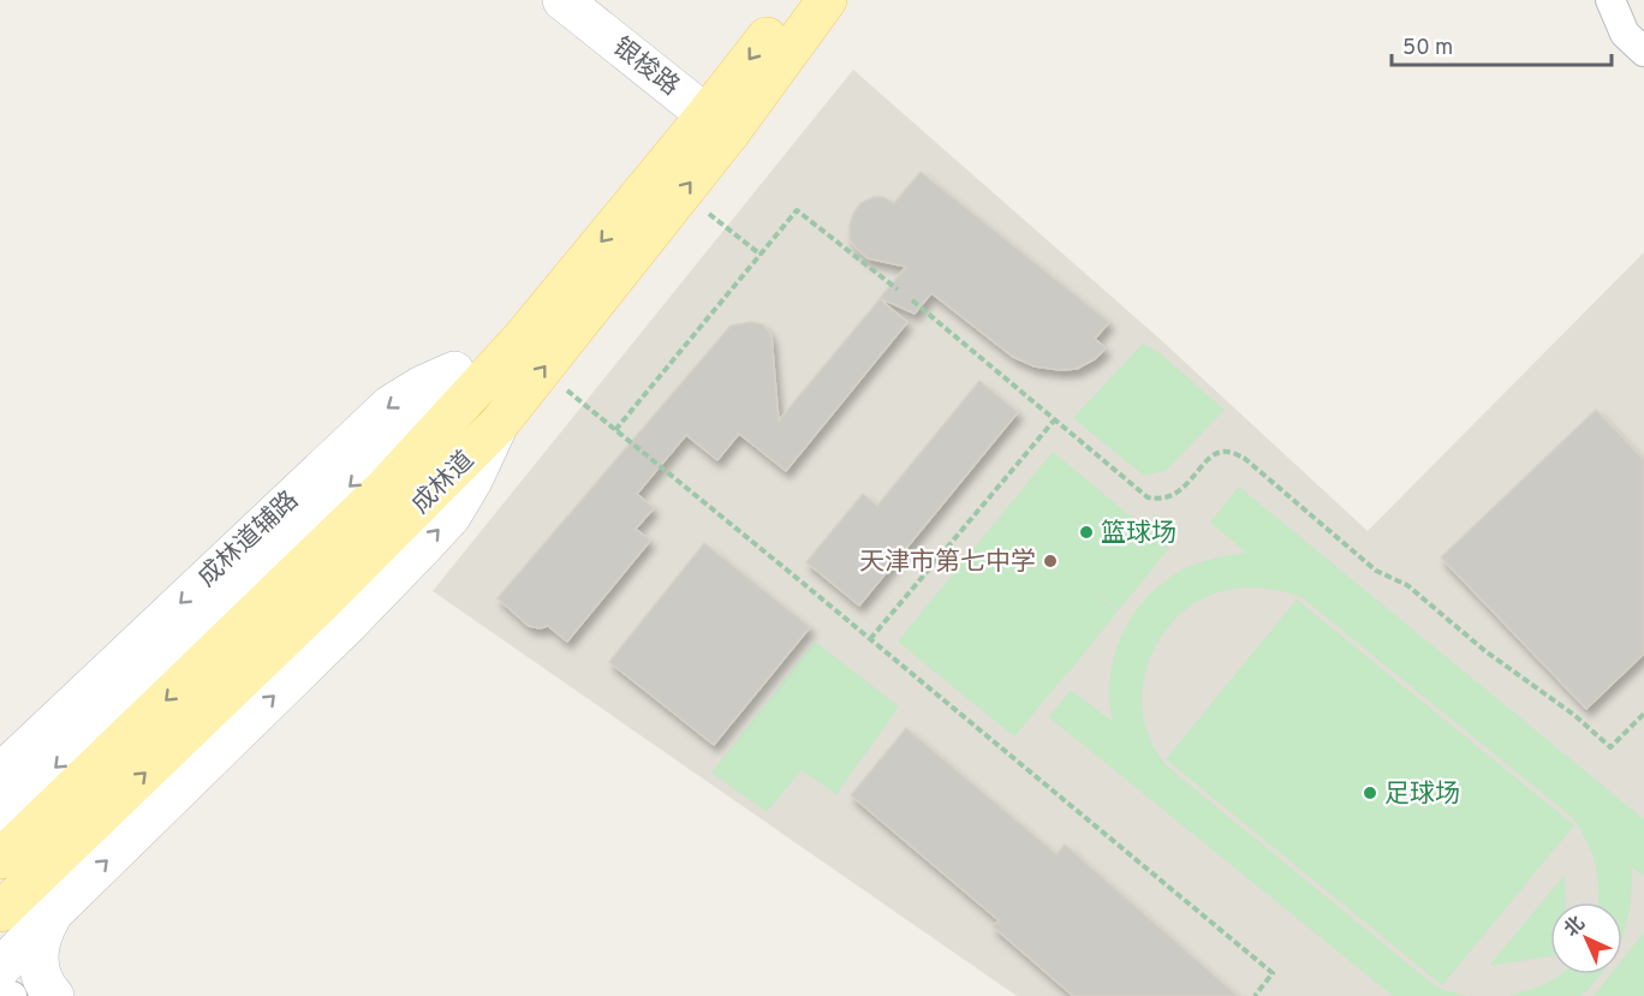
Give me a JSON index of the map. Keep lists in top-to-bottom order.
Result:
{
  "streets": {
    "main road": ["银梭路", "成林道", "成林道辅路"]
  },
  "crossings": [
    ["银梭路", "成林道"],
    ["成林道", "成林道辅路"]
  ],
  "places": ["篮球场", "天津市第七中学", "足球场"],
  "scale_bar": "50 m",
  "north": "top left"
}
